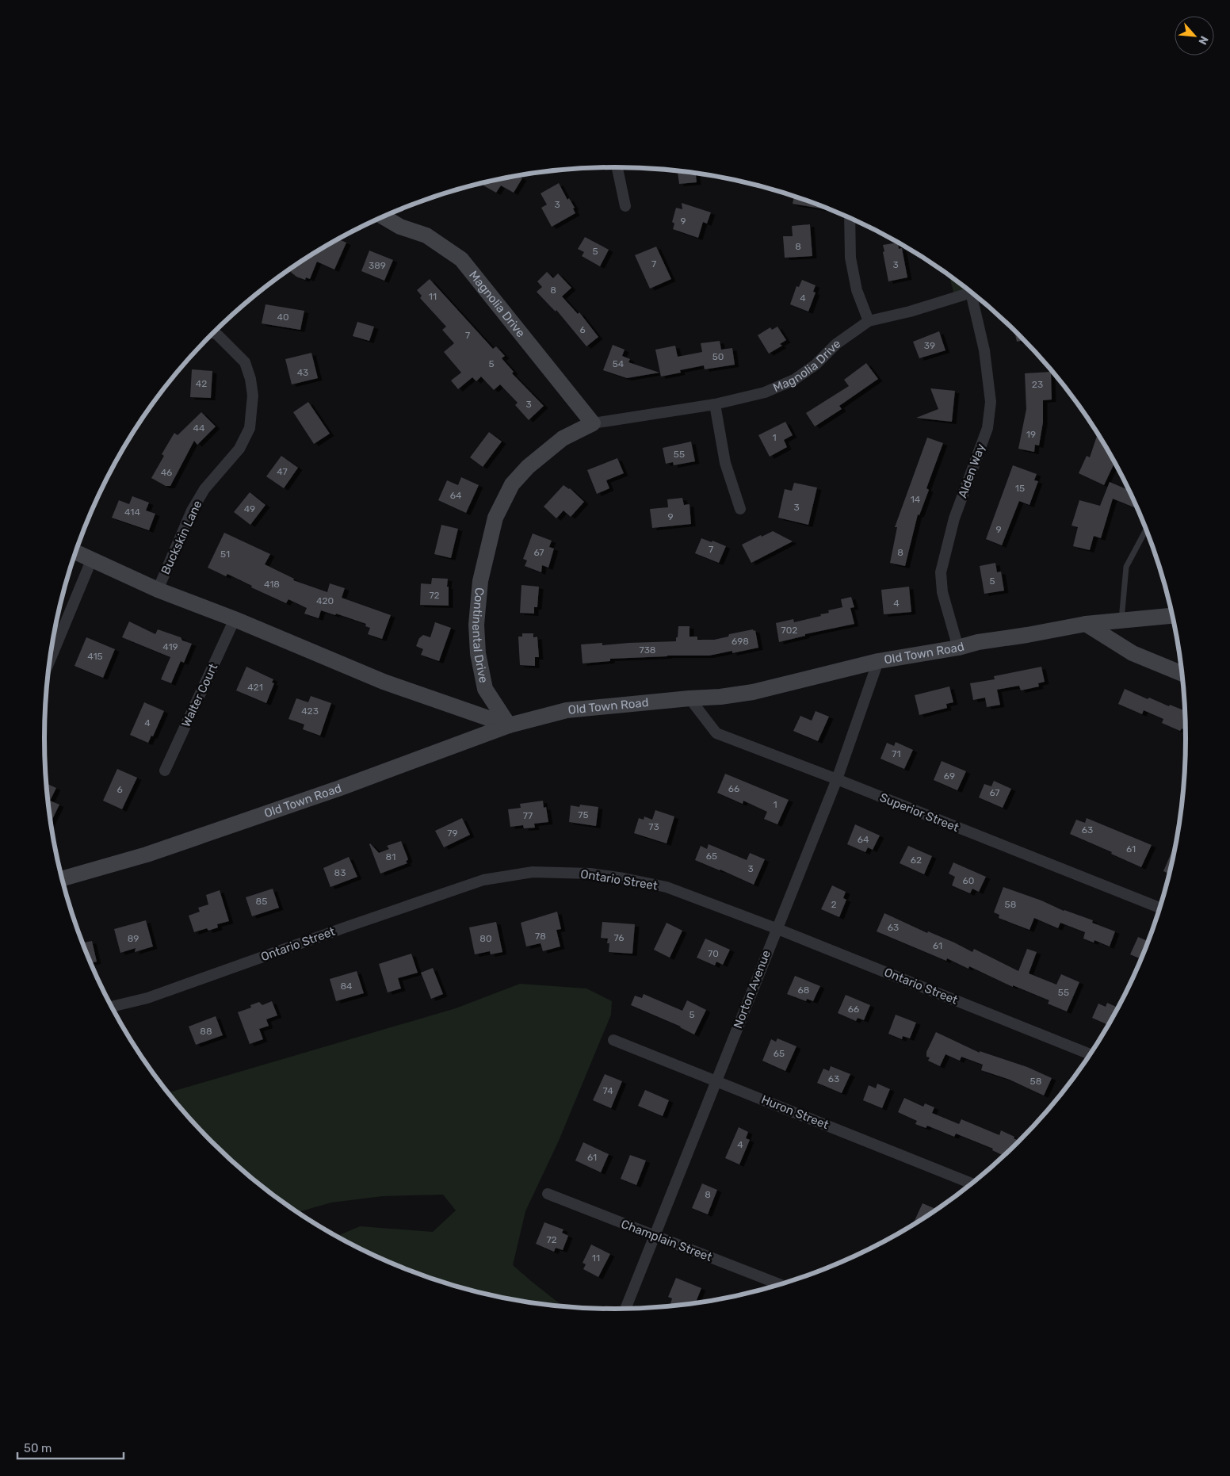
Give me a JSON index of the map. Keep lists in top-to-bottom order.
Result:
{
  "streets": {
    "street": [
      "Magnolia Drive",
      "Alden Way",
      "Buckskin Lane",
      "Continental Drive",
      "Old Town Road",
      "Walter Court",
      "Superior Street",
      "Ontario Street",
      "Norton Avenue",
      "Huron Street",
      "Champlain Street"
    ]
  },
  "crossings": [
    ["Magnolia Drive", "Continental Drive"],
    ["Alden Way", "Old Town Road"],
    ["Continental Drive", "Old Town Road"],
    ["Old Town Road", "Superior Street"],
    ["Old Town Road", "Norton Avenue"],
    ["Superior Street", "Norton Avenue"],
    ["Ontario Street", "Norton Avenue"],
    ["Norton Avenue", "Huron Street"],
    ["Norton Avenue", "Champlain Street"]
  ],
  "house_numbers": [
    "3",
    "9",
    "8",
    "5",
    "7",
    "3",
    "389",
    "8",
    "11",
    "4",
    "40",
    "6",
    "7",
    "39",
    "50",
    "5",
    "54",
    "43",
    "42",
    "23",
    "3",
    "44",
    "19",
    "1",
    "55",
    "47",
    "46",
    "15",
    "64",
    "14",
    "3",
    "49",
    "414",
    "9",
    "9",
    "7",
    "67",
    "8",
    "51",
    "5",
    "418",
    "72",
    "420",
    "4",
    "702",
    "698",
    "419",
    "738",
    "415",
    "421",
    "423",
    "4",
    "71",
    "69",
    "66",
    "6",
    "67",
    "1",
    "75",
    "77",
    "73",
    "63",
    "79",
    "64",
    "61",
    "65",
    "81",
    "62",
    "3",
    "83",
    "60",
    "85",
    "2",
    "58",
    "63",
    "78",
    "76",
    "89",
    "80",
    "61",
    "70",
    "84",
    "68",
    "55",
    "66",
    "5",
    "88",
    "65",
    "63",
    "58",
    "74",
    "4",
    "61",
    "8",
    "72",
    "11"
  ],
  "scale_bar": "50 m",
  "north": "bottom right"
}
